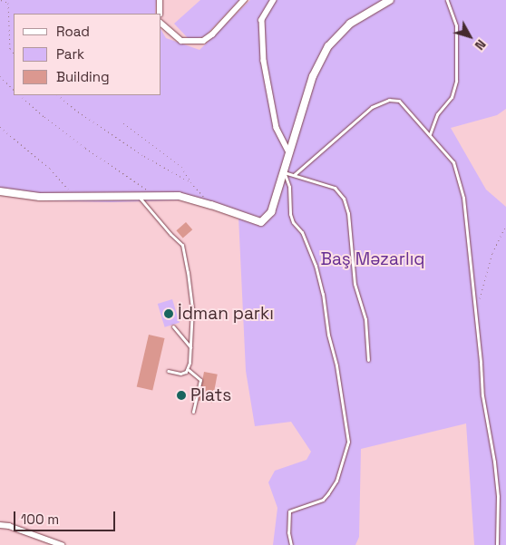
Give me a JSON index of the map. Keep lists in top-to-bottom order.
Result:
{
  "parks": ["Baş Məzarlıq"],
  "places": ["İdman parkı", "Plats"],
  "legend": ["Road", "Park", "Building"],
  "scale_bar": "100 m",
  "north": "bottom right"
}
